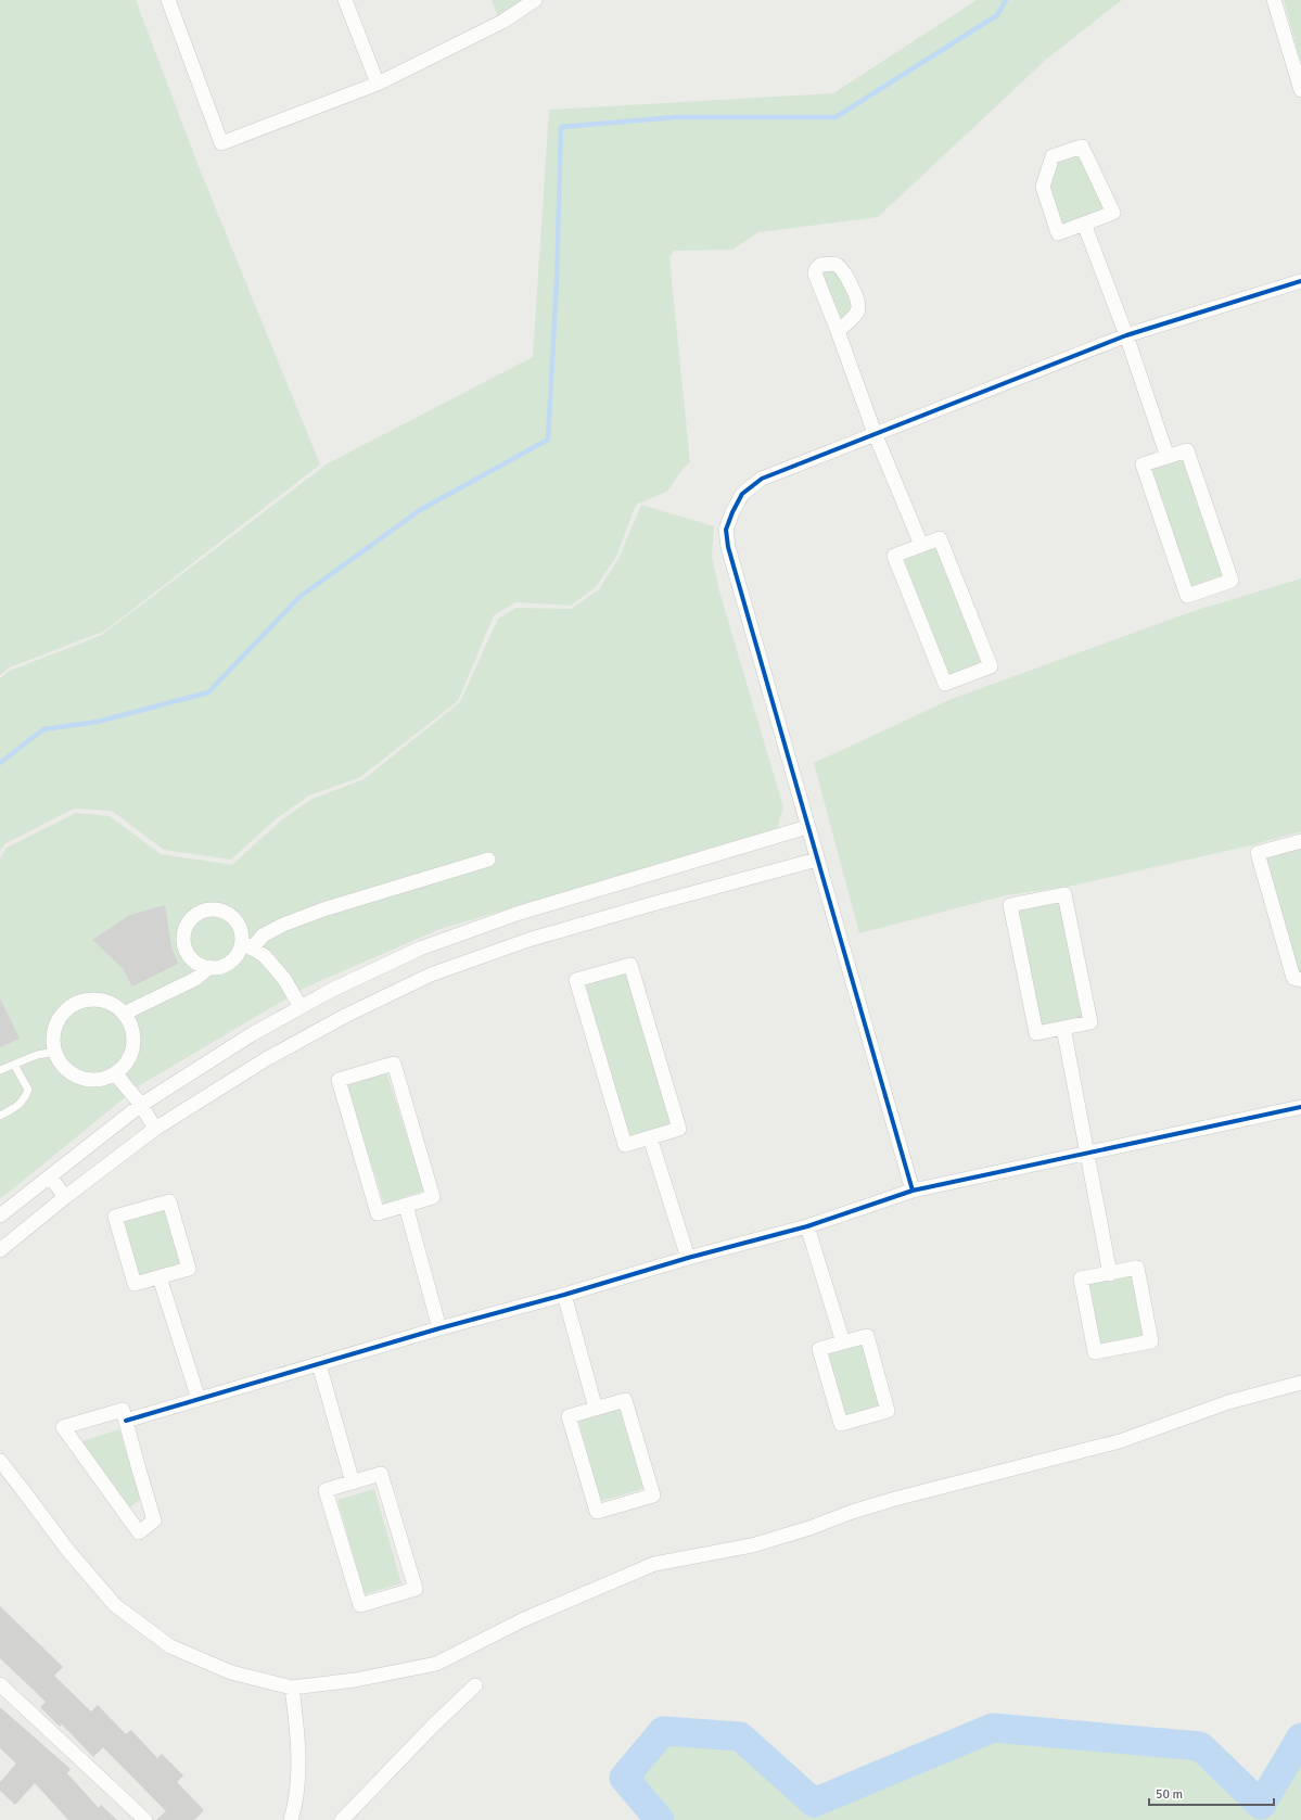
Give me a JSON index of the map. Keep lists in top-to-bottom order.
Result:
{
  "scale_bar": "50 m"
}
